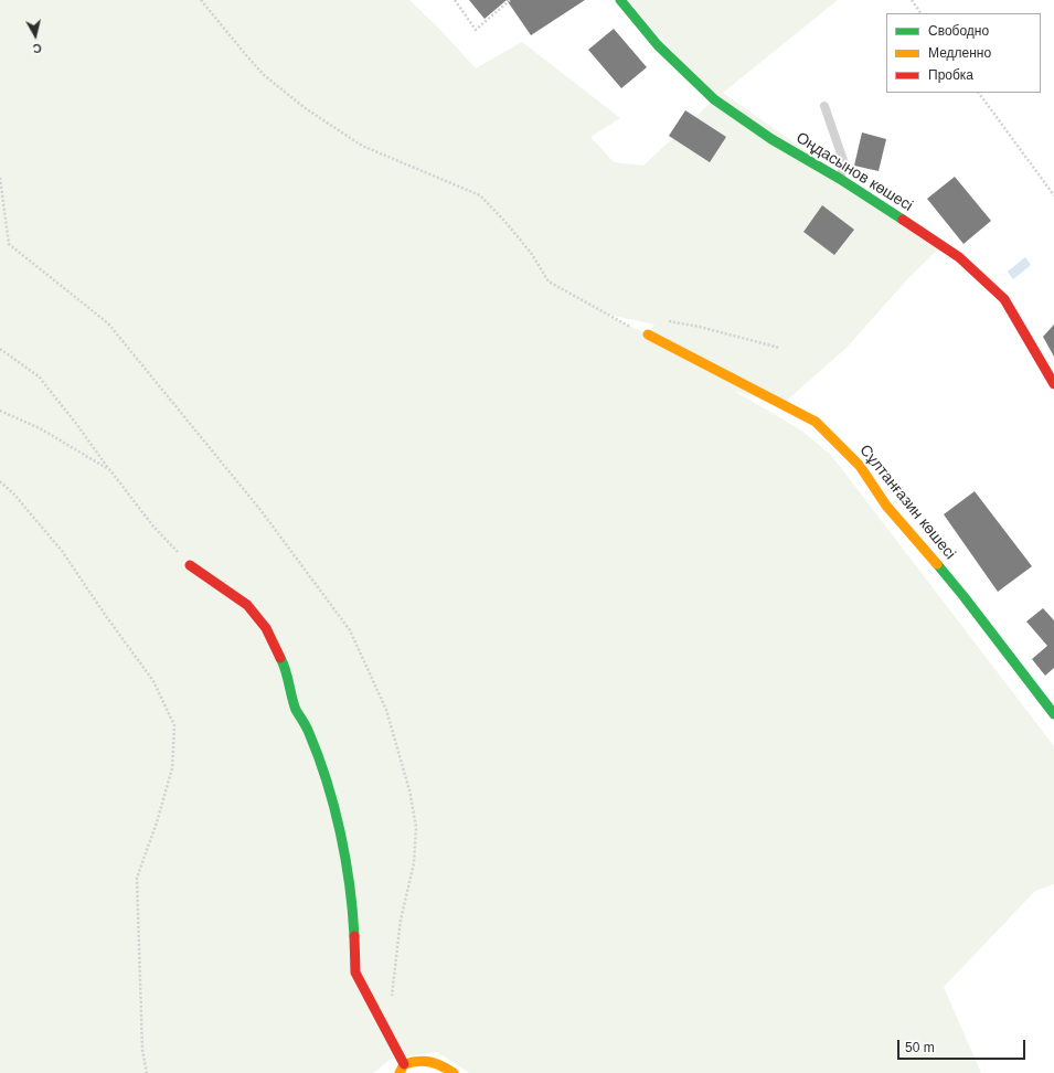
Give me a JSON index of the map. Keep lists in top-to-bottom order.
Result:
{
  "streets": {
    "street": ["Оңдасынов көшесі", "Сұлтанғазин көшесі"]
  },
  "legend": ["Свободно", "Медленно", "Пробка"],
  "scale_bar": "50 m",
  "north": "bottom"
}
